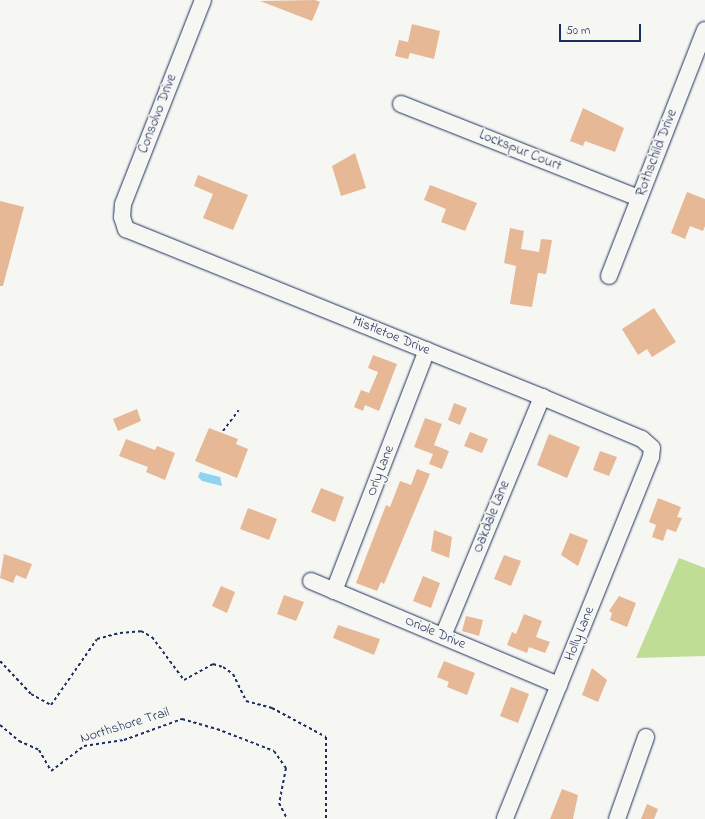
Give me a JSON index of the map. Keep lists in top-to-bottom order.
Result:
{
  "streets": {
    "street": [
      "Consolvo Drive",
      "Lockspur Court",
      "Rothschild Drive",
      "Mistletoe Drive",
      "Orly Lane",
      "Oakdale Lane",
      "Oriole Drive",
      "Holly Lane"
    ],
    "path": ["Northshore Trail"]
  },
  "crossings": [
    ["Consolvo Drive", "Mistletoe Drive"],
    ["Lockspur Court", "Rothschild Drive"],
    ["Mistletoe Drive", "Orly Lane"],
    ["Mistletoe Drive", "Oakdale Lane"],
    ["Mistletoe Drive", "Holly Lane"],
    ["Orly Lane", "Oriole Drive"],
    ["Oakdale Lane", "Oriole Drive"],
    ["Oriole Drive", "Holly Lane"]
  ],
  "scale_bar": "50 m"
}
